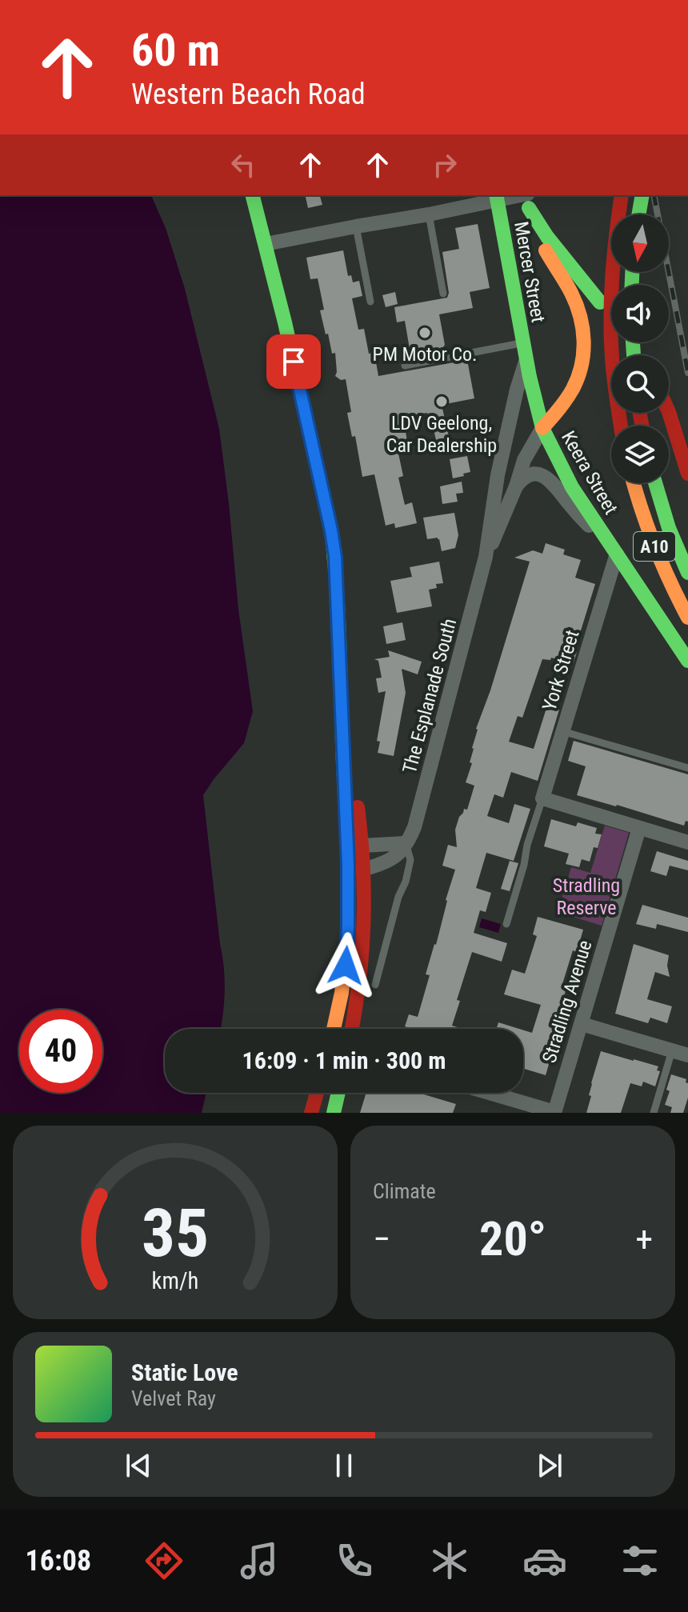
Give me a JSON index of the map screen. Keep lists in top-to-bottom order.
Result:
{
  "streets": {
    "main road": [
      "Mercer Street",
      "Keera Street",
      "A10",
      "The Esplanade South"
    ],
    "street": ["York Street", "Stradling Avenue"]
  },
  "crossings": [
    ["Mercer Street", "Keera Street"],
    ["Mercer Street", "The Esplanade South"],
    ["Keera Street", "York Street"],
    ["Keera Street", "The Esplanade South"]
  ],
  "parks": ["Stradling Reserve"],
  "places": ["PM Motor Co.", "LDV Geelong, Car Dealership"],
  "north": "bottom",
  "page": {
    "turn": ["60 m", "Western Beach Road"],
    "limit": "40",
    "trip": "16:09 · 1 min · 300 m",
    "tile": "Climate",
    "heat": ["−", "20°", "+"],
    "song": ["Static Love", "Velvet Ray"],
    "tabs": "16:08",
    "gauge": ["35", "km/h"]
  }
}
